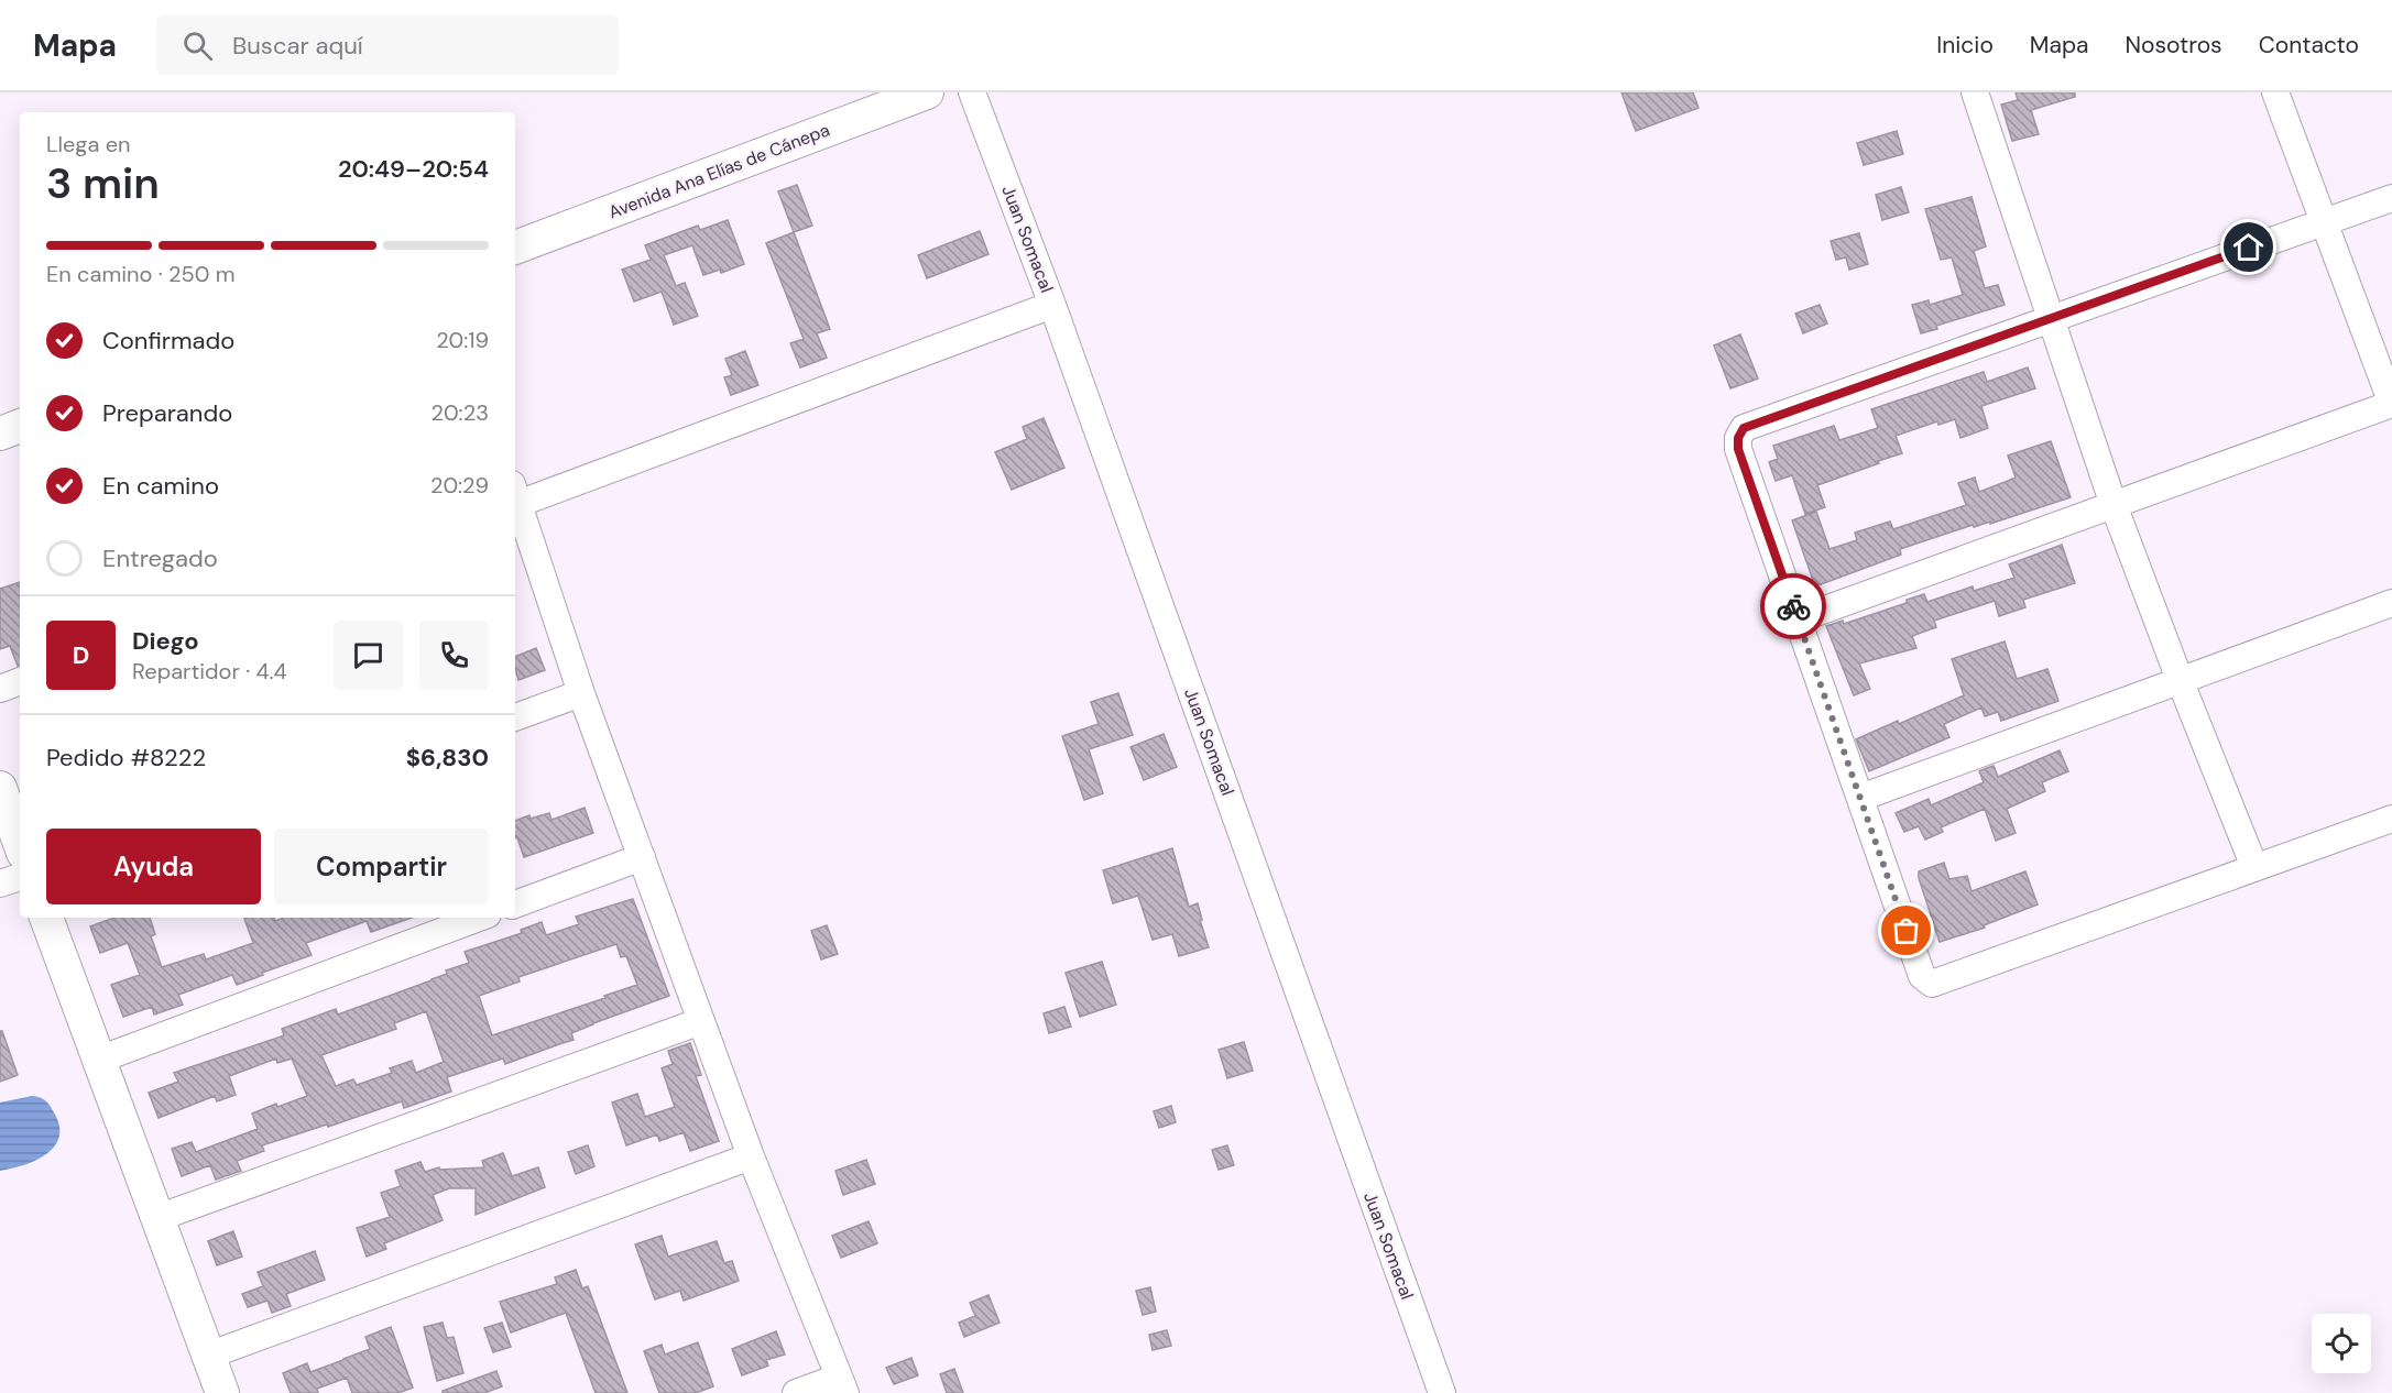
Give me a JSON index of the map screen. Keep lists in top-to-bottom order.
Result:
{
  "streets": {
    "main road": ["Avenida Ana Elías de Cánepa"],
    "street": ["Juan Somacal"]
  },
  "page": {
    "header": "Mapa",
    "search": "Buscar aquí",
    "nav": [
      "Inicio",
      "Mapa",
      "Nosotros",
      "Contacto"
    ],
    "heading": ["3 min", "Llega en", "20:49–20:54"],
    "panel": [
      "Diego",
      "Repartidor · 4.4",
      "Pedido #8222",
      "$6,830"
    ],
    "bar": "En camino · 250 m",
    "list": [
      ["Confirmado", "20:19"],
      ["Preparando", "20:23"],
      ["En camino", "20:29"],
      "Entregado"
    ],
    "round": "D",
    "buttons": ["Ayuda", "Compartir"]
  }
}
